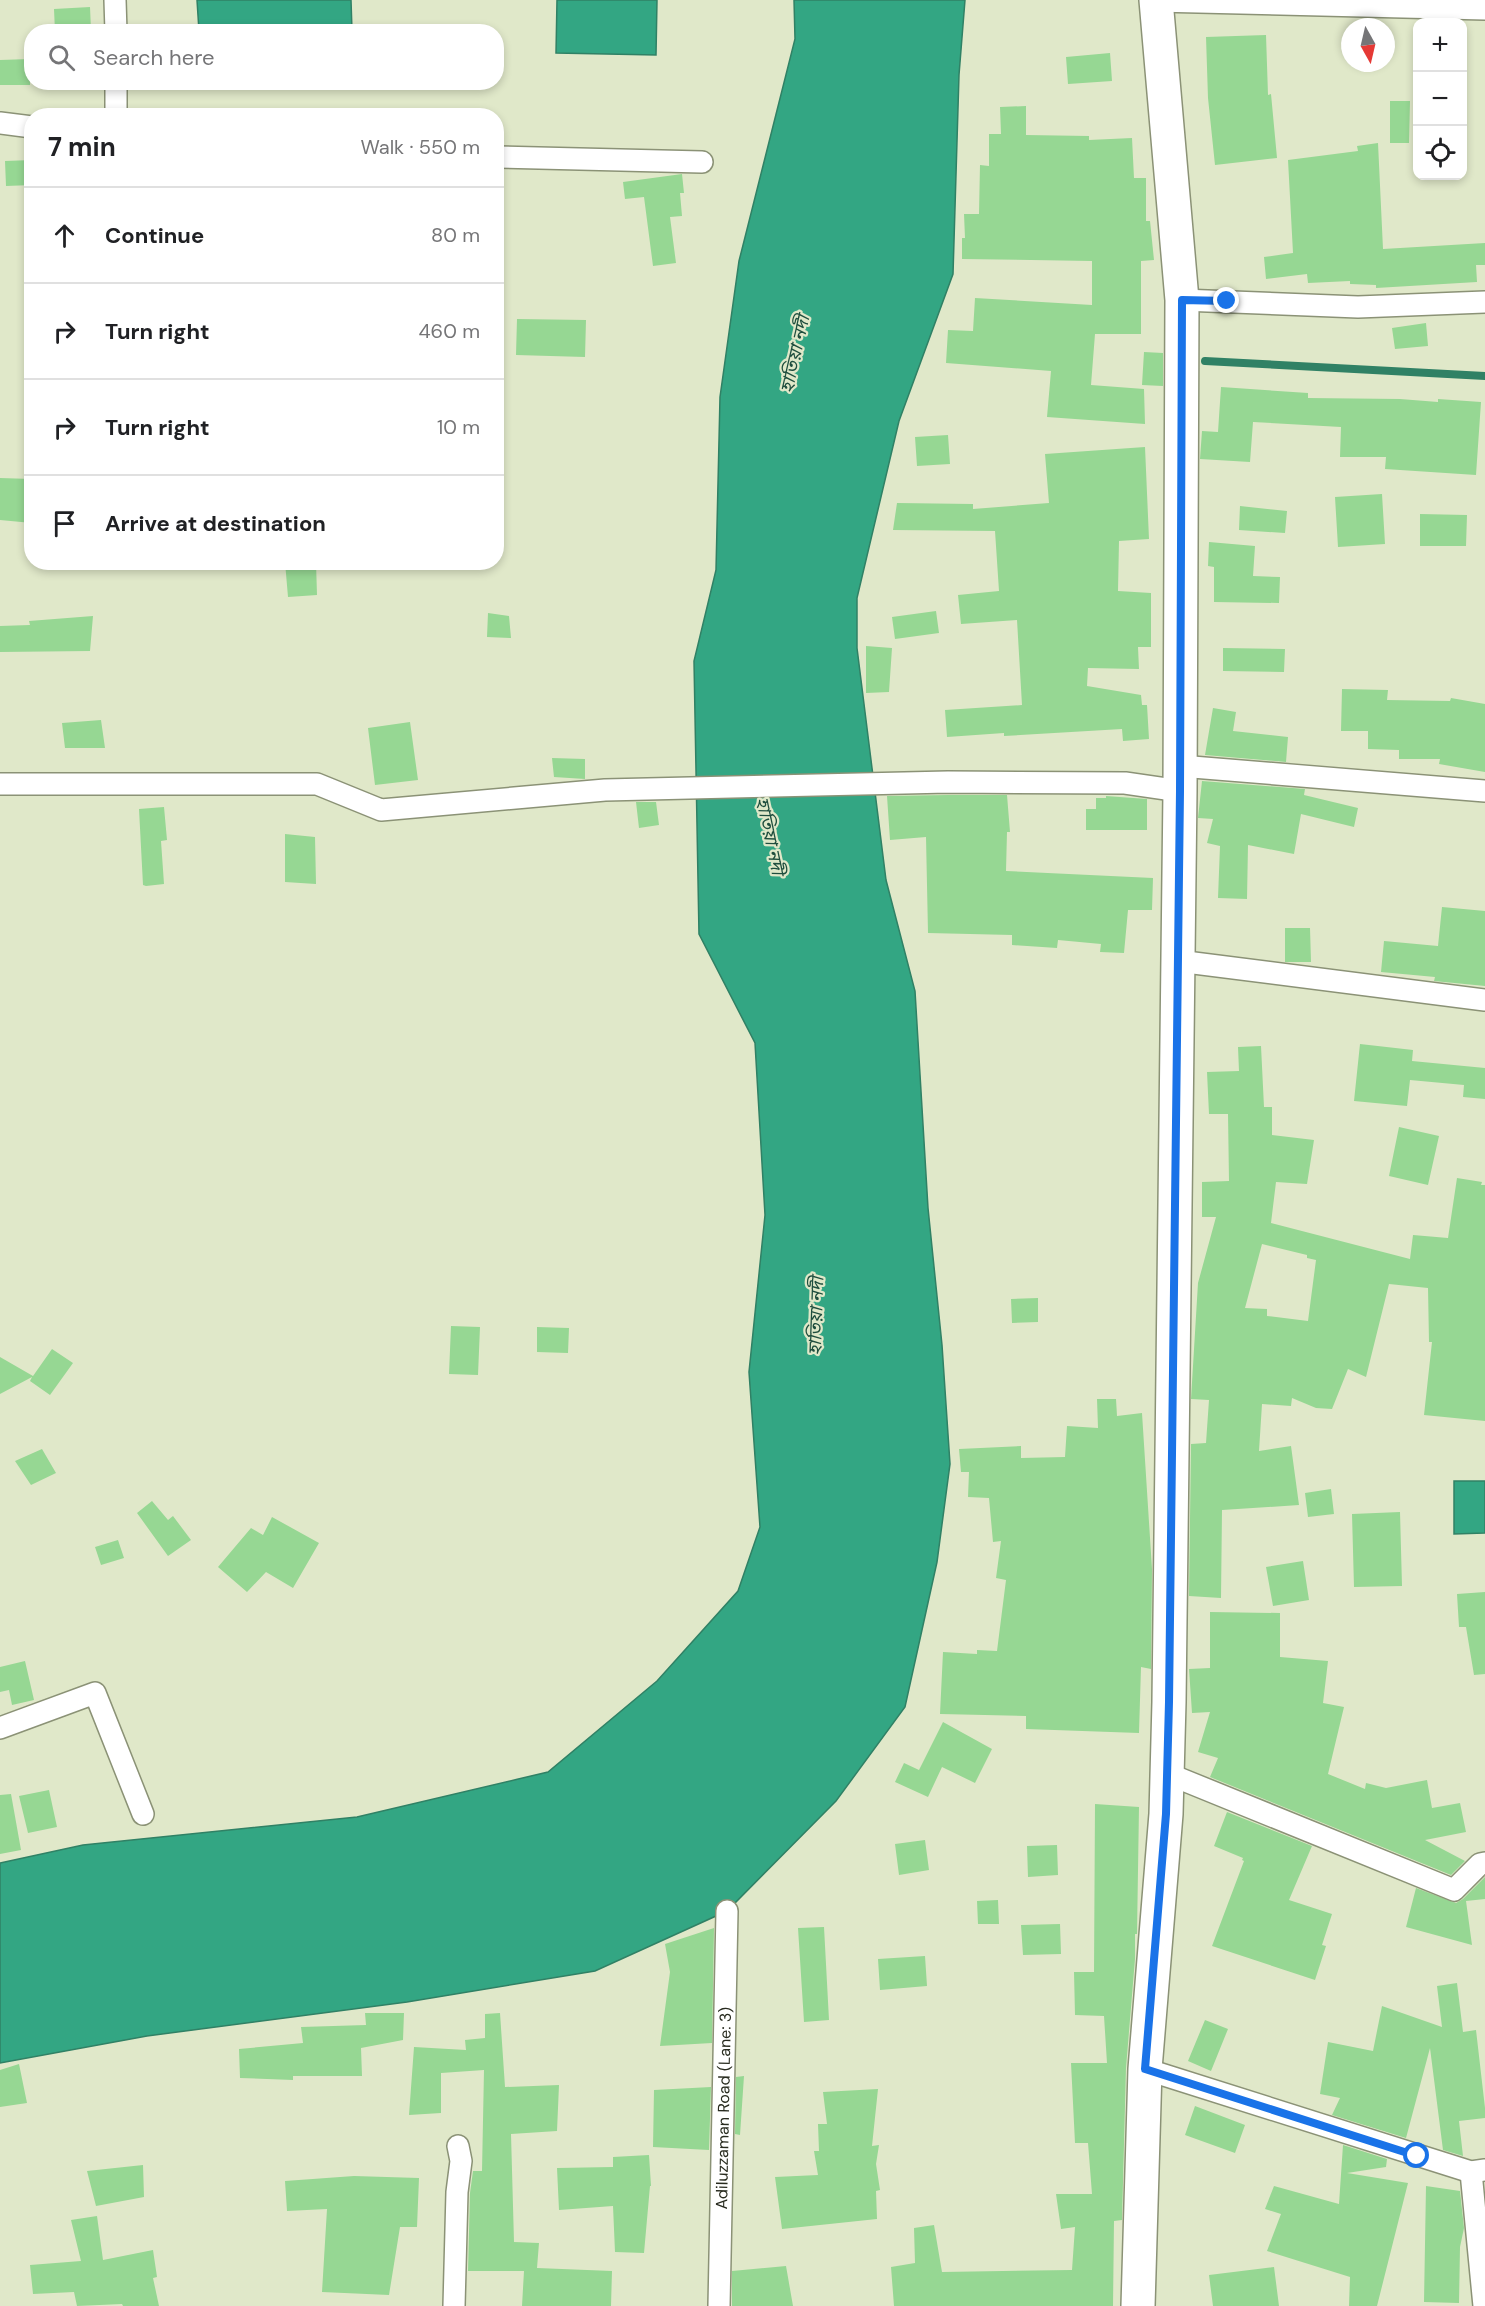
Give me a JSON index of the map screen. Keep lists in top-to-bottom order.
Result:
{
  "streets": {
    "street": ["Adiluzzaman Road (Lane: 3)"]
  },
  "water": ["হাতিয়া নদী"],
  "north": "bottom",
  "page": {
    "map_buttons": ["+", "−"],
    "search": "Search here",
    "heading": ["7 min", "Walk · 550 m"],
    "list": [
      ["Continue", "80 m"],
      ["Turn right", "460 m"],
      ["Turn right", "10 m"],
      "Arrive at destination"
    ]
  }
}
